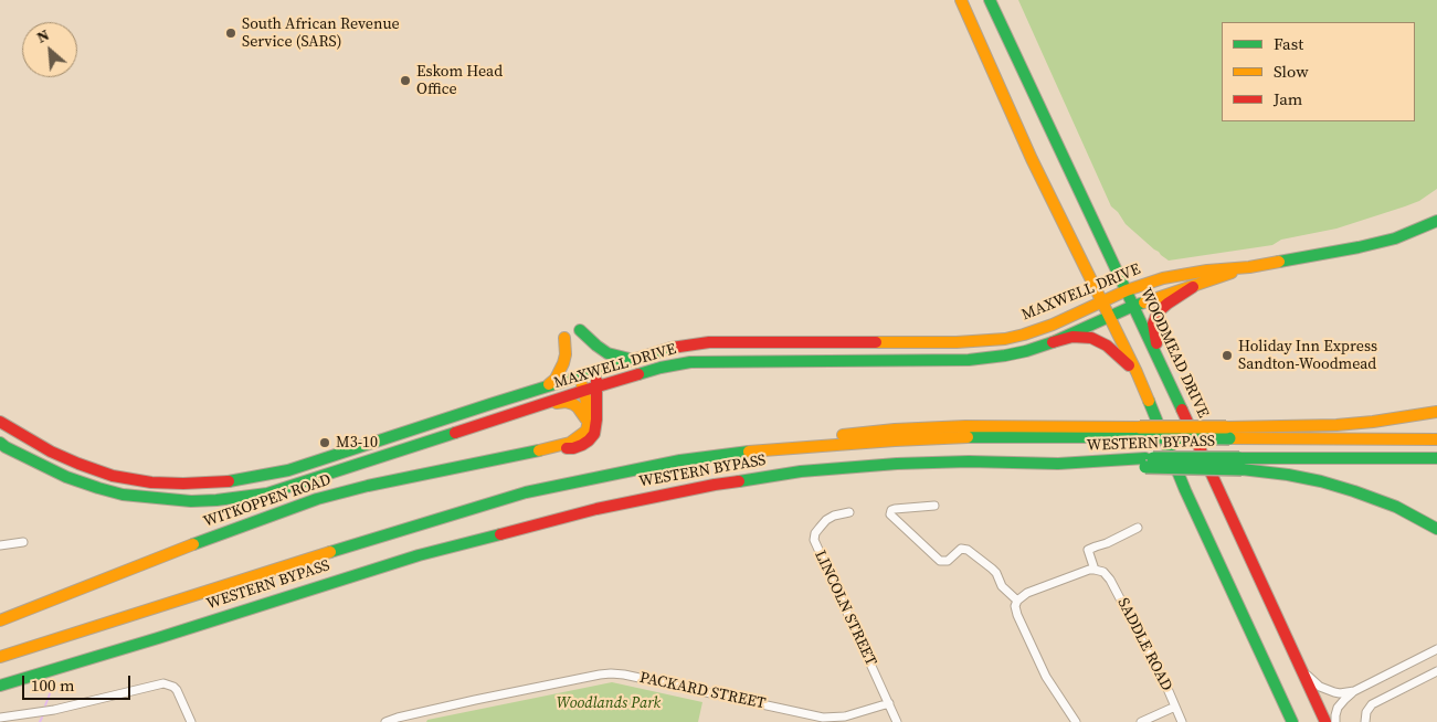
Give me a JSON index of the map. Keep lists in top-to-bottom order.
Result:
{
  "streets": {
    "main road": [
      "MAXWELL DRIVE",
      "WOODMEAD DRIVE",
      "WESTERN BYPASS",
      "WITKOPPEN ROAD"
    ],
    "street": ["LINCOLN STREET", "SADDLE ROAD", "PACKARD STREET"]
  },
  "crossings": [
    ["MAXWELL DRIVE", "WOODMEAD DRIVE"],
    ["MAXWELL DRIVE", "WITKOPPEN ROAD"],
    ["LINCOLN STREET", "PACKARD STREET"]
  ],
  "parks": ["Woodlands Park"],
  "places": [
    "South African Revenue Service (SARS)",
    "Eskom Head Office",
    "Holiday Inn Express Sandton-Woodmead",
    "M3-10"
  ],
  "legend": ["Fast", "Slow", "Jam"],
  "scale_bar": "100 m",
  "north": "top left"
}
